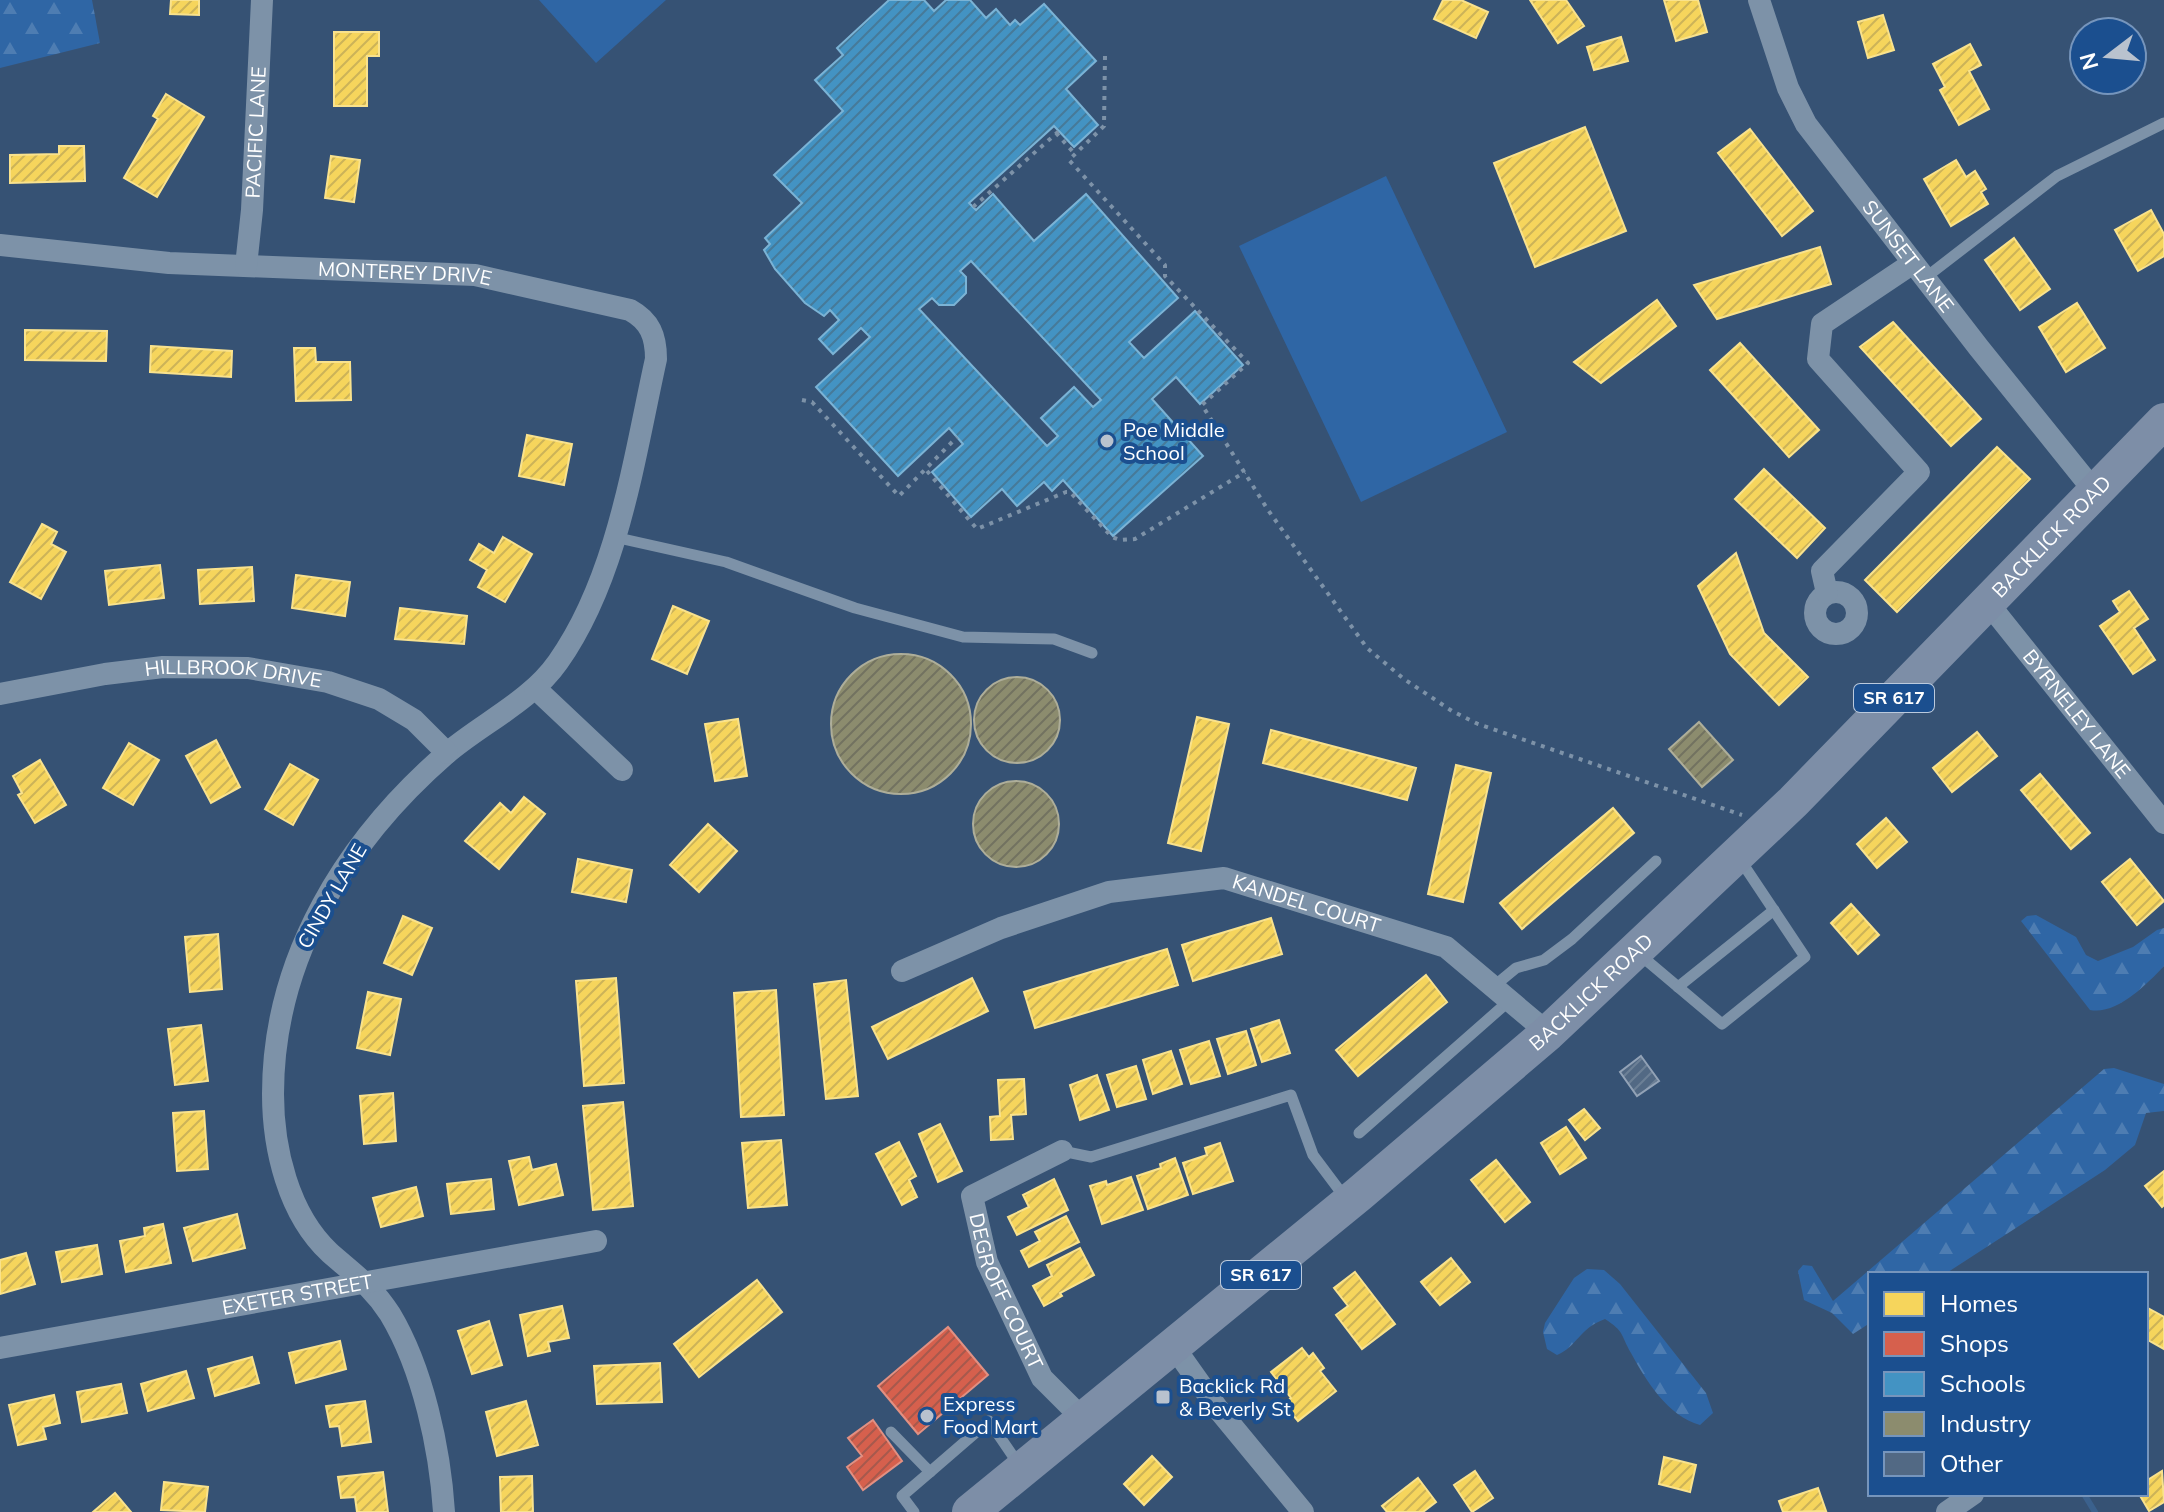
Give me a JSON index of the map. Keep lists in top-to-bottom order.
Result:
{
  "streets": {
    "main road": ["BACKLICK ROAD", "SR 617"],
    "street": [
      "PACIFIC LANE",
      "SUNSET LANE",
      "MONTEREY DRIVE",
      "HILLBROOK DRIVE",
      "BYRNELEY LANE",
      "CINDY LANE",
      "KANDEL COURT",
      "DEGROFF COURT",
      "EXETER STREET"
    ]
  },
  "crossings": [
    ["PACIFIC LANE", "MONTEREY DRIVE"],
    ["SUNSET LANE", "BACKLICK ROAD"],
    ["MONTEREY DRIVE", "CINDY LANE"],
    ["BACKLICK ROAD", "BYRNELEY LANE"],
    ["BACKLICK ROAD", "KANDEL COURT"],
    ["BACKLICK ROAD", "DEGROFF COURT"],
    ["HILLBROOK DRIVE", "CINDY LANE"],
    ["CINDY LANE", "EXETER STREET"]
  ],
  "places": {
    "other": ["Poe Middle School", "Express Food Mart"],
    "transit": ["Backlick Rd & Beverly St"]
  },
  "legend": [
    "Homes",
    "Shops",
    "Schools",
    "Industry",
    "Other"
  ],
  "north": "left"
}
